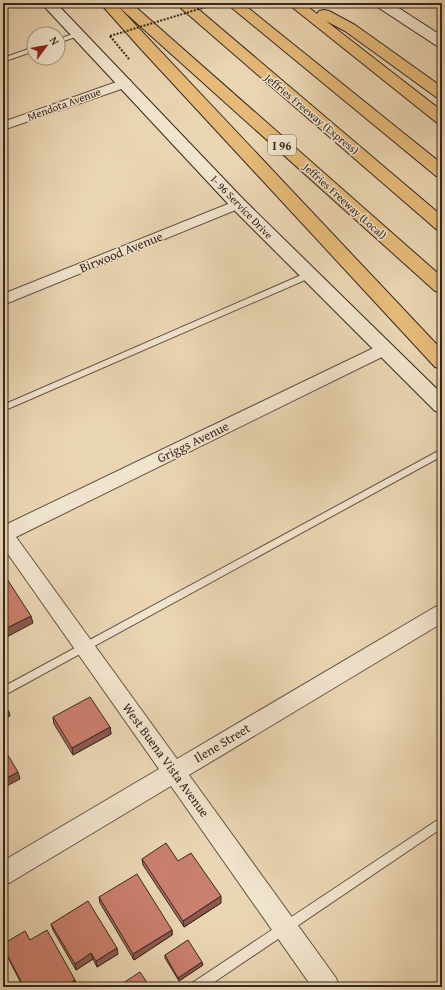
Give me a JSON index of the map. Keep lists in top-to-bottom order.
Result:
{
  "streets": {
    "highway": ["Jeffries Freeway (Express)", "I 96", "Jeffries Freeway (Local)"],
    "street": [
      "Mendota Avenue",
      "I- 96 Service Drive",
      "Birwood Avenue",
      "Griggs Avenue",
      "Ilene Street",
      "West Buena Vista Avenue"
    ]
  },
  "crossings": [
    ["Mendota Avenue", "I- 96 Service Drive"],
    ["I- 96 Service Drive", "Birwood Avenue"],
    ["I- 96 Service Drive", "Griggs Avenue"],
    ["Griggs Avenue", "West Buena Vista Avenue"],
    ["Ilene Street", "West Buena Vista Avenue"]
  ],
  "north": "top right"
}
